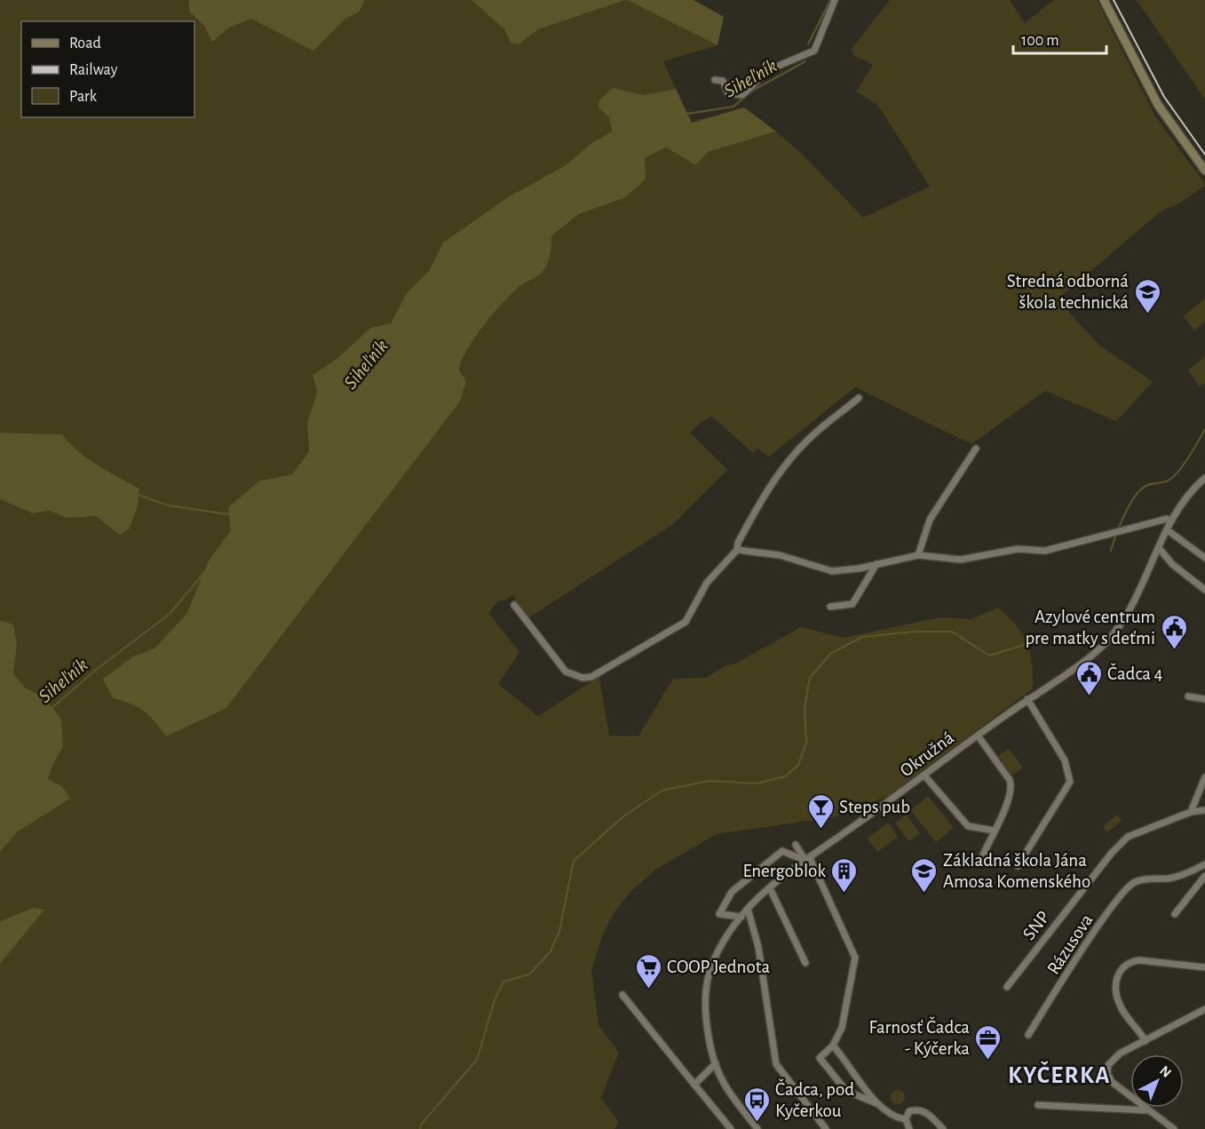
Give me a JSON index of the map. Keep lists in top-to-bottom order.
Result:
{
  "streets": {
    "street": ["Okružná", "SNP", "Rázusova"]
  },
  "districts": ["KYČERKA"],
  "water": ["Siheľník"],
  "places": {
    "school or university": ["Stredná odborná škola technická", "Základná škola Jána Amosa Komenského"],
    "public building": ["Azylové centrum pre matky s deťmi", "Čadca 4"],
    "bar": ["Steps pub"],
    "building": ["Energoblok"],
    "supermarket": ["COOP Jednota"],
    "office": ["Farnosť Čadca - Kýčerka"],
    "bus stop": ["Čadca, pod Kyčerkou"]
  },
  "legend": ["Road", "Railway", "Park"],
  "scale_bar": "100 m",
  "north": "top right"
}
